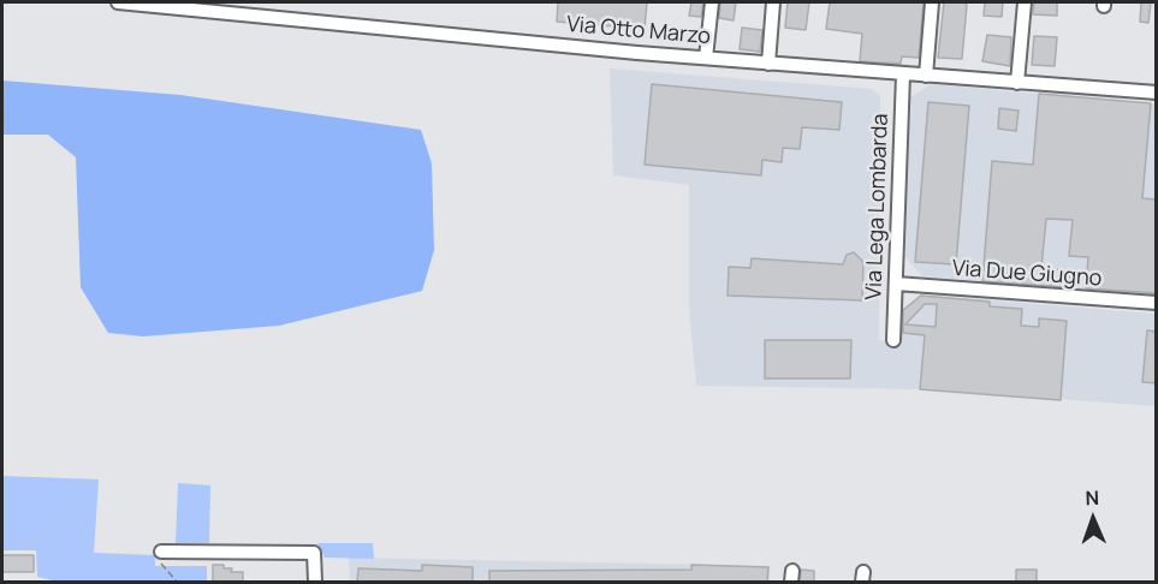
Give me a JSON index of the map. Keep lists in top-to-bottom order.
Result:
{
  "streets": {
    "street": ["Via Otto Marzo", "Via Lega Lombarda", "Via Due Giugno"]
  },
  "crossings": [
    ["Via Otto Marzo", "Via Lega Lombarda"],
    ["Via Lega Lombarda", "Via Due Giugno"]
  ],
  "north": "top"
}
